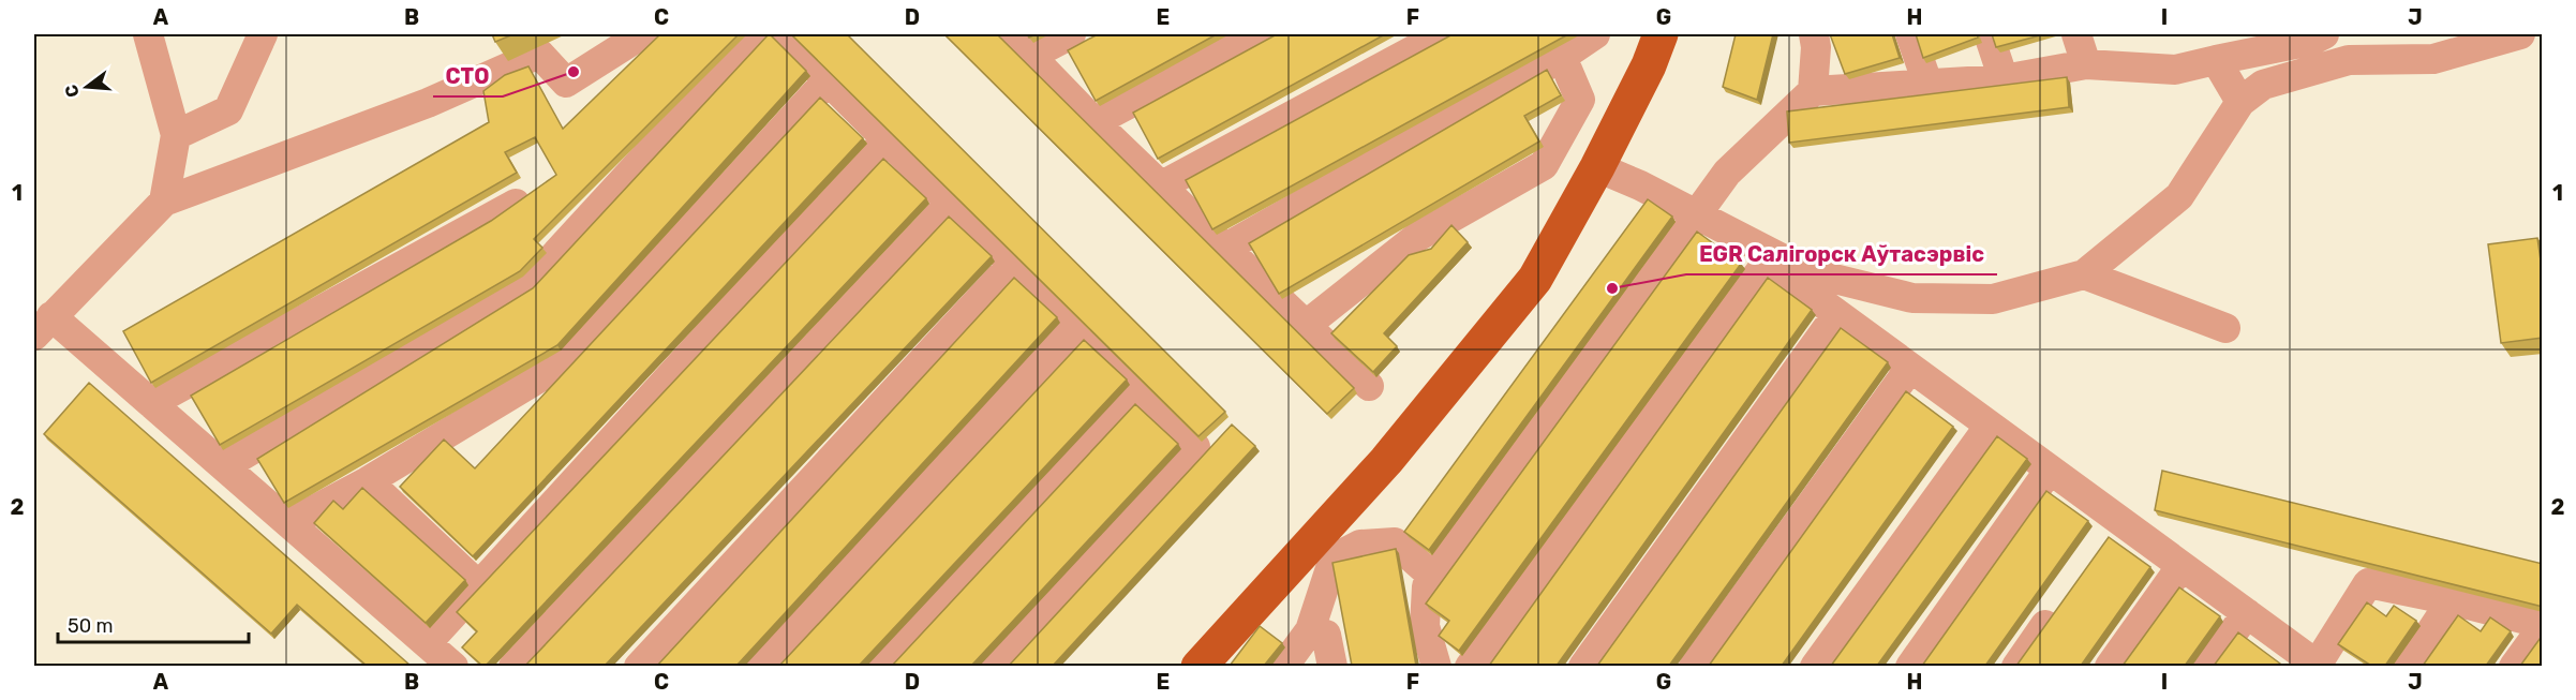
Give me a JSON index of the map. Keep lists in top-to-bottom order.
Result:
{
  "places": ["СТО", "EGR Салігорск Аўтасэрвіс"],
  "scale_bar": "50 m",
  "north": "left",
  "grid": {
    "columns": [
      "A",
      "B",
      "C",
      "D",
      "E",
      "F",
      "G",
      "H",
      "I",
      "J"
    ],
    "rows": ["1", "2"]
  }
}
